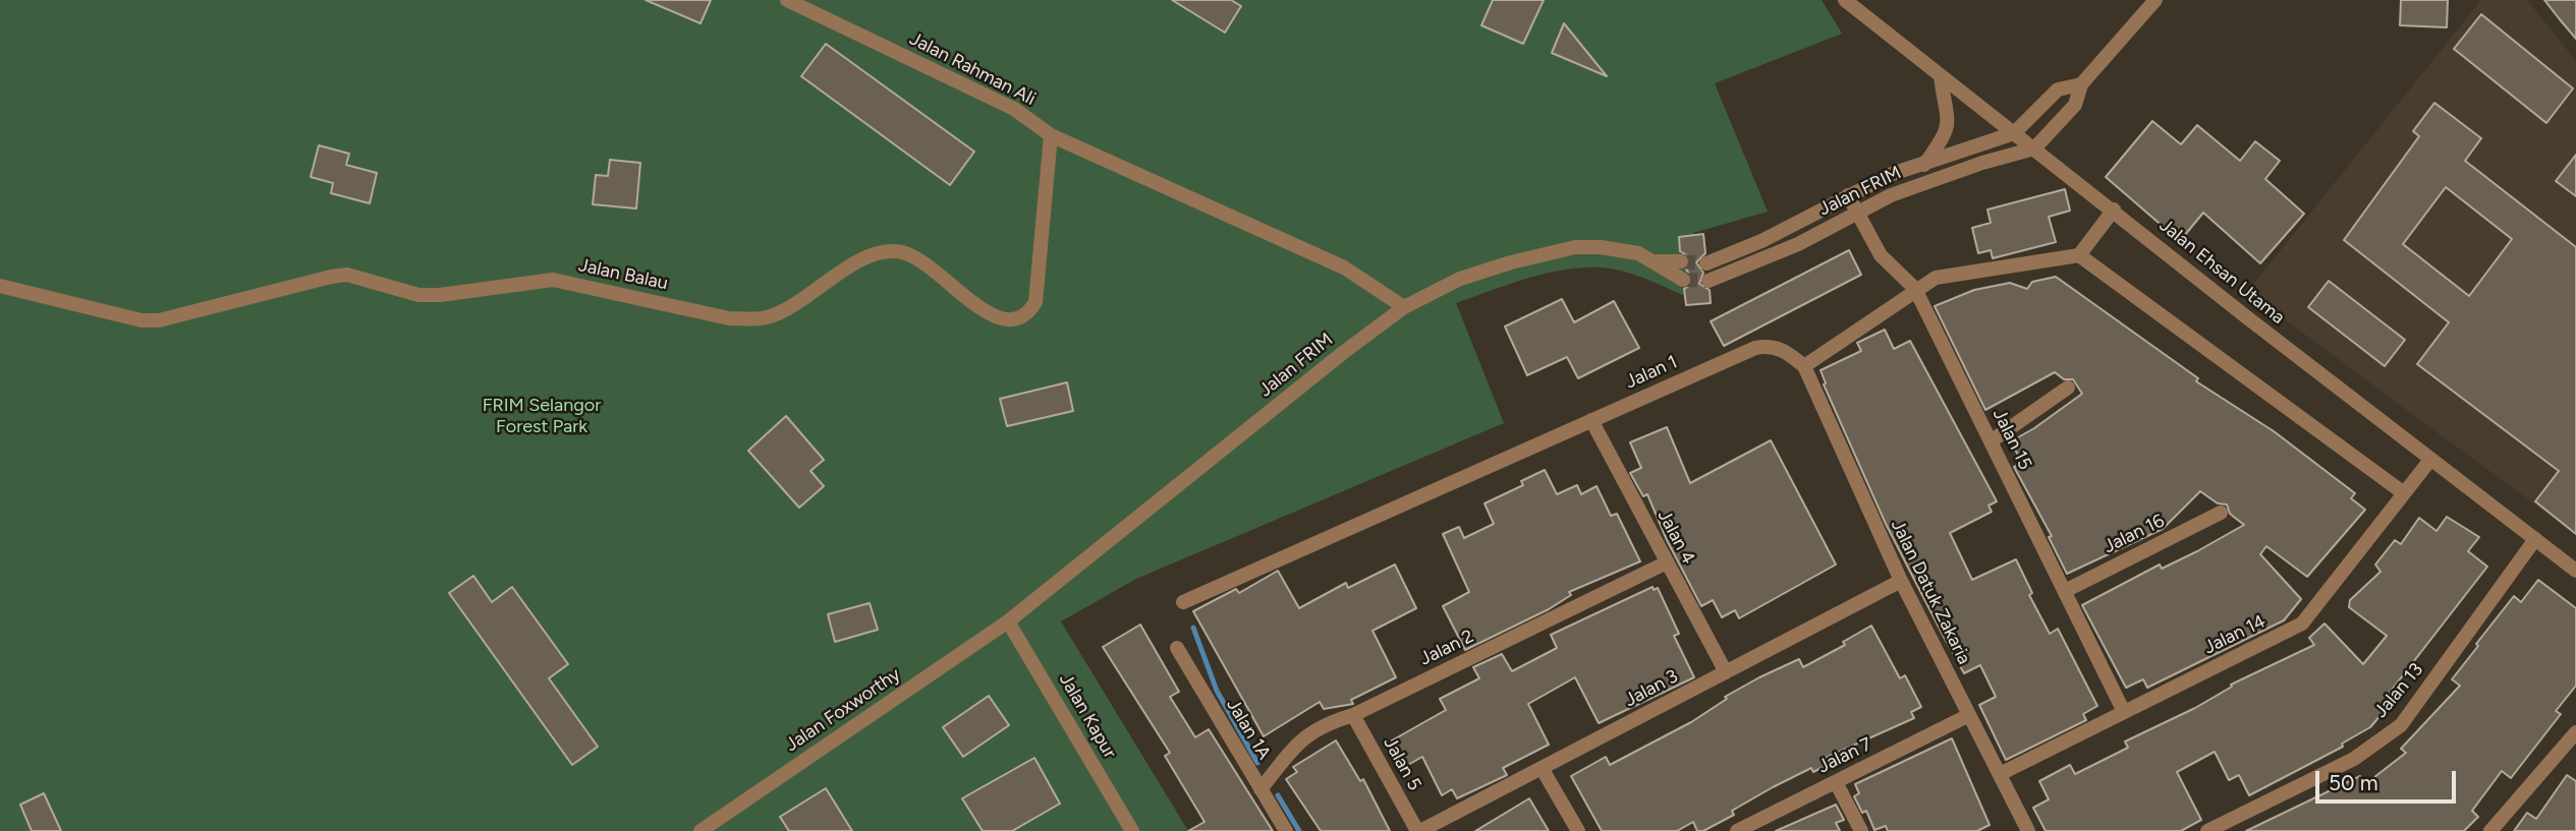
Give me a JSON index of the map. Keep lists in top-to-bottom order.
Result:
{
  "streets": {
    "street": [
      "Jalan Rahman Ali",
      "Jalan FRIM",
      "Jalan Ehsan Utama",
      "Jalan Balau",
      "Jalan 1",
      "Jalan 15",
      "Jalan 16",
      "Jalan 4",
      "Jalan Datuk Zakaria",
      "Jalan 14",
      "Jalan 2",
      "Jalan 3",
      "Jalan 13",
      "Jalan Foxworthy",
      "Jalan Kapur",
      "Jalan 1A",
      "Jalan 7",
      "Jalan 5"
    ]
  },
  "crossings": [
    ["Jalan Rahman Ali", "Jalan FRIM"],
    ["Jalan Rahman Ali", "Jalan Balau"],
    ["Jalan FRIM", "Jalan Ehsan Utama"],
    ["Jalan FRIM", "Jalan 15"],
    ["Jalan FRIM", "Jalan Foxworthy"],
    ["Jalan FRIM", "Jalan Kapur"],
    ["Jalan Ehsan Utama", "Jalan 14"],
    ["Jalan Ehsan Utama", "Jalan 13"],
    ["Jalan 1", "Jalan 4"],
    ["Jalan 1", "Jalan Datuk Zakaria"],
    ["Jalan 15", "Jalan 16"],
    ["Jalan 15", "Jalan 14"],
    ["Jalan 4", "Jalan 2"],
    ["Jalan 4", "Jalan 3"],
    ["Jalan Datuk Zakaria", "Jalan 14"],
    ["Jalan Datuk Zakaria", "Jalan 3"],
    ["Jalan Datuk Zakaria", "Jalan 7"],
    ["Jalan 2", "Jalan 1A"],
    ["Jalan 2", "Jalan 5"],
    ["Jalan 3", "Jalan 5"],
    ["Jalan Foxworthy", "Jalan Kapur"]
  ],
  "parks": ["FRIM Selangor Forest Park"],
  "scale_bar": "50 m"
}
